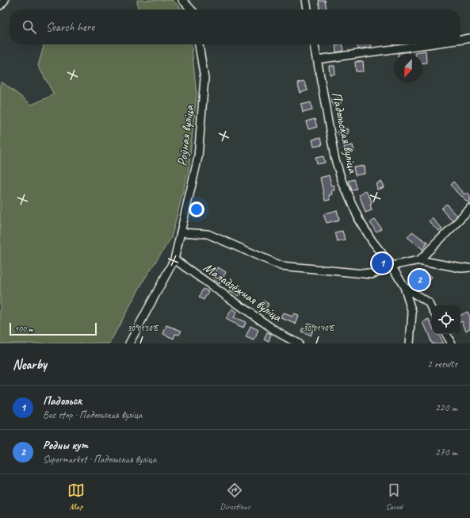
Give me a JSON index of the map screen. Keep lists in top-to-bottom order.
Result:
{
  "streets": {
    "street": ["Падольская вуліца", "Роўная вуліца", "Маладзёжная вуліца"]
  },
  "scale_bar": "100 m",
  "north": "bottom",
  "page": {
    "search": "Search here",
    "pins": ["1", "2"],
    "scale": "100 m",
    "heading": ["Nearby", "2 results"],
    "list": [
      {
        "mark": "1",
        "name": "Падольск",
        "note": "Bus stop · Падольская вуліца",
        "value": "220 m"
      },
      {
        "mark": "2",
        "name": "Родны кут",
        "note": "Supermarket · Падольская вуліца",
        "value": "270 m"
      }
    ],
    "nav": ["Map", "Directions", "Saved"]
  },
  "coordinates": ["30°01'50\"E", "30°01'40\"E"]
}
